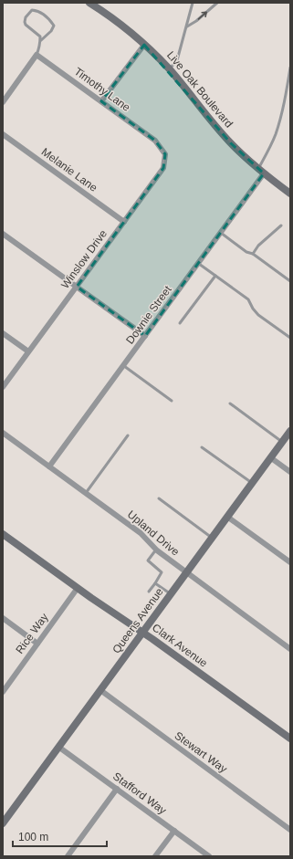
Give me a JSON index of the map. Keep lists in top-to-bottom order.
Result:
{
  "streets": {
    "main road": ["Live Oak Boulevard", "Queens Avenue", "Clark Avenue"],
    "street": [
      "Timothy Lane",
      "Melanie Lane",
      "Winslow Drive",
      "Downie Street",
      "Upland Drive",
      "Rice Way",
      "Stewart Way",
      "Stafford Way"
    ]
  },
  "crossings": [
    ["Timothy Lane", "Winslow Drive"],
    ["Live Oak Boulevard", "Downie Street"],
    ["Melanie Lane", "Winslow Drive"],
    ["Downie Street", "Upland Drive"],
    ["Upland Drive", "Queens Avenue"],
    ["Queens Avenue", "Clark Avenue"],
    ["Queens Avenue", "Stewart Way"],
    ["Queens Avenue", "Stafford Way"],
    ["Rice Way", "Clark Avenue"]
  ],
  "scale_bar": "100 m"
}
